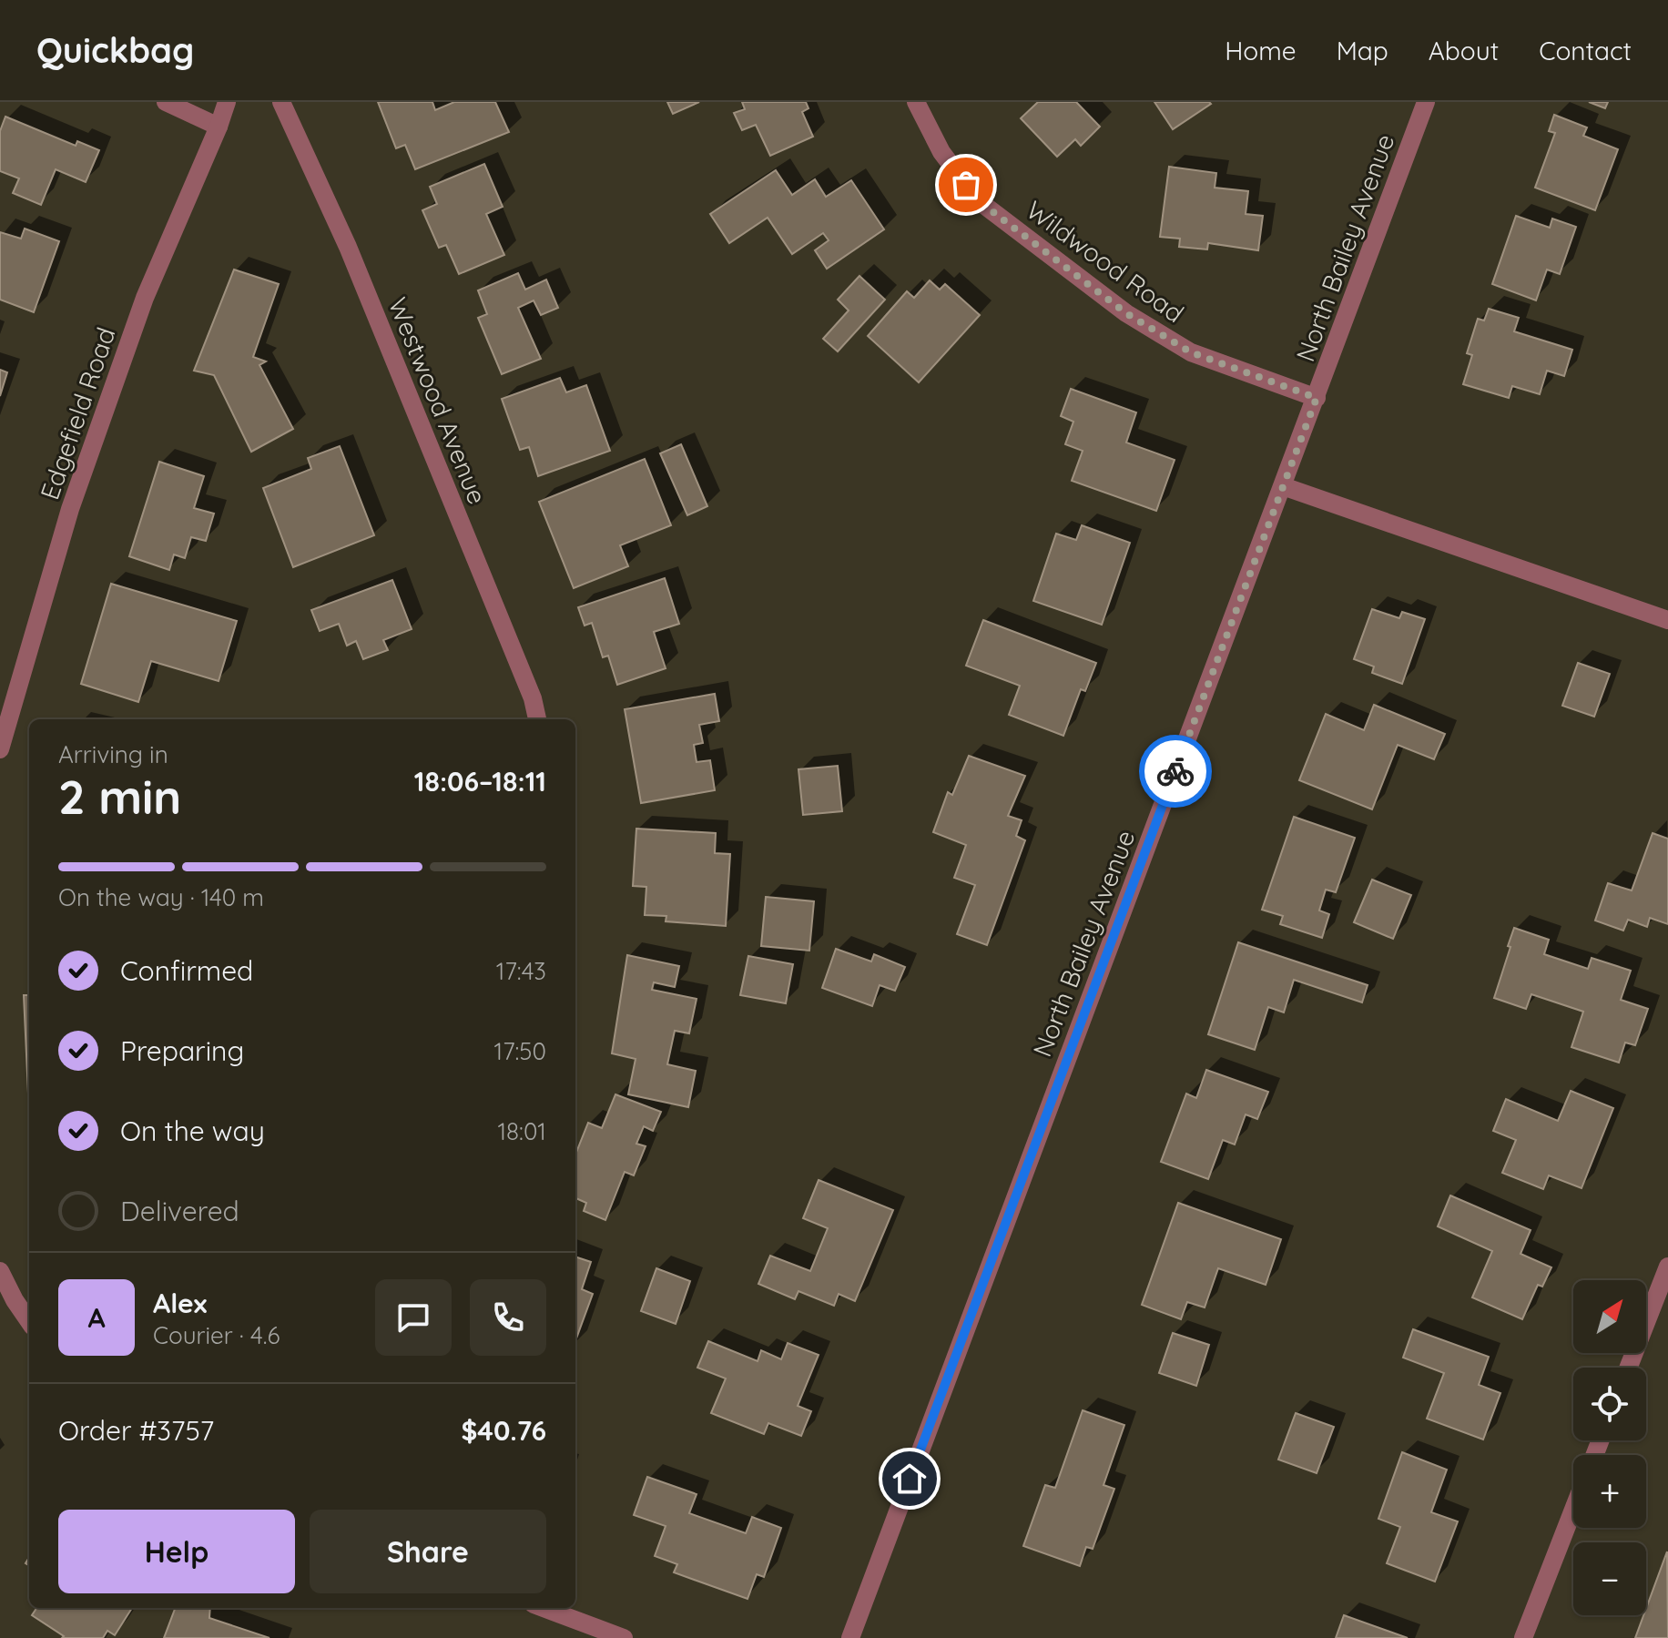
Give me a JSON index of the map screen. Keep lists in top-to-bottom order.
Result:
{
  "streets": {
    "street": [
      "North Bailey Avenue",
      "Wildwood Road",
      "Westwood Avenue",
      "Edgefield Road"
    ]
  },
  "crossings": [
    ["North Bailey Avenue", "Wildwood Road"]
  ],
  "north": "top right",
  "page": {
    "header": "Quickbag",
    "nav": [
      "Home",
      "Map",
      "About",
      "Contact"
    ],
    "heading": ["2 min", "Arriving in", "18:06–18:11"],
    "panel": [
      "Alex",
      "Courier · 4.6",
      "Order #3757",
      "$40.76"
    ],
    "bar": "On the way · 140 m",
    "list": [
      ["Confirmed", "17:43"],
      ["Preparing", "17:50"],
      ["On the way", "18:01"],
      "Delivered"
    ],
    "round": "A",
    "map_buttons": ["+", "−"],
    "buttons": ["Help", "Share"]
  }
}
